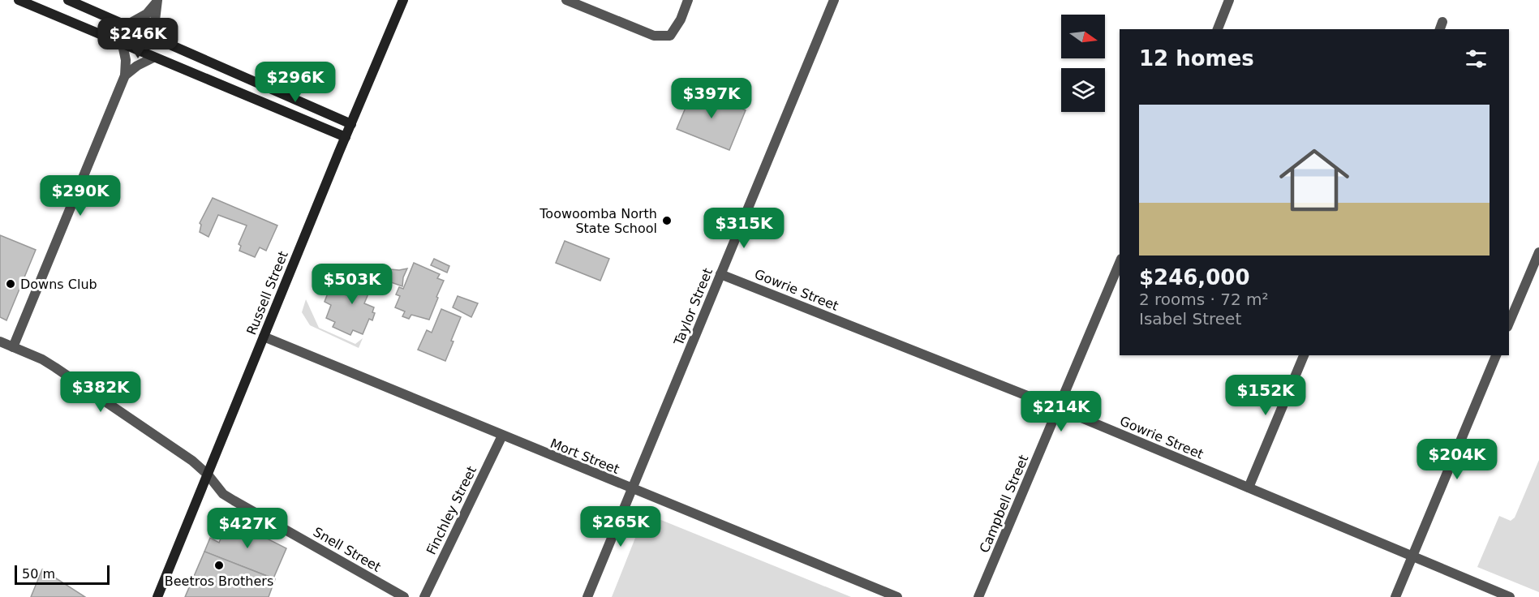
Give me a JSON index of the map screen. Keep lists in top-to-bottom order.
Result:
{
  "streets": {
    "main road": ["Russell Street"],
    "street": [
      "Gowrie Street",
      "Taylor Street",
      "Mort Street",
      "Campbell Street",
      "Finchley Street",
      "Snell Street"
    ]
  },
  "crossings": [
    ["Gowrie Street", "Taylor Street"],
    ["Gowrie Street", "Campbell Street"],
    ["Russell Street", "Mort Street"],
    ["Russell Street", "Snell Street"],
    ["Taylor Street", "Mort Street"],
    ["Mort Street", "Finchley Street"]
  ],
  "places": ["Toowoomba North State School", "Downs Club", "Beetros Brothers"],
  "scale_bar": "50 m",
  "north": "right",
  "page": {
    "price": [
      "$246K",
      "$296K",
      "$397K",
      "$290K",
      "$315K",
      "$503K",
      "$382K",
      "$152K",
      "$214K",
      "$204K",
      "$265K",
      "$427K"
    ],
    "heading": "12 homes",
    "list": [
      {
        "name": "$246,000",
        "note": "2 rooms · 72 m² · Isabel Street"
      }
    ],
    "scale": "50 m"
  }
}
